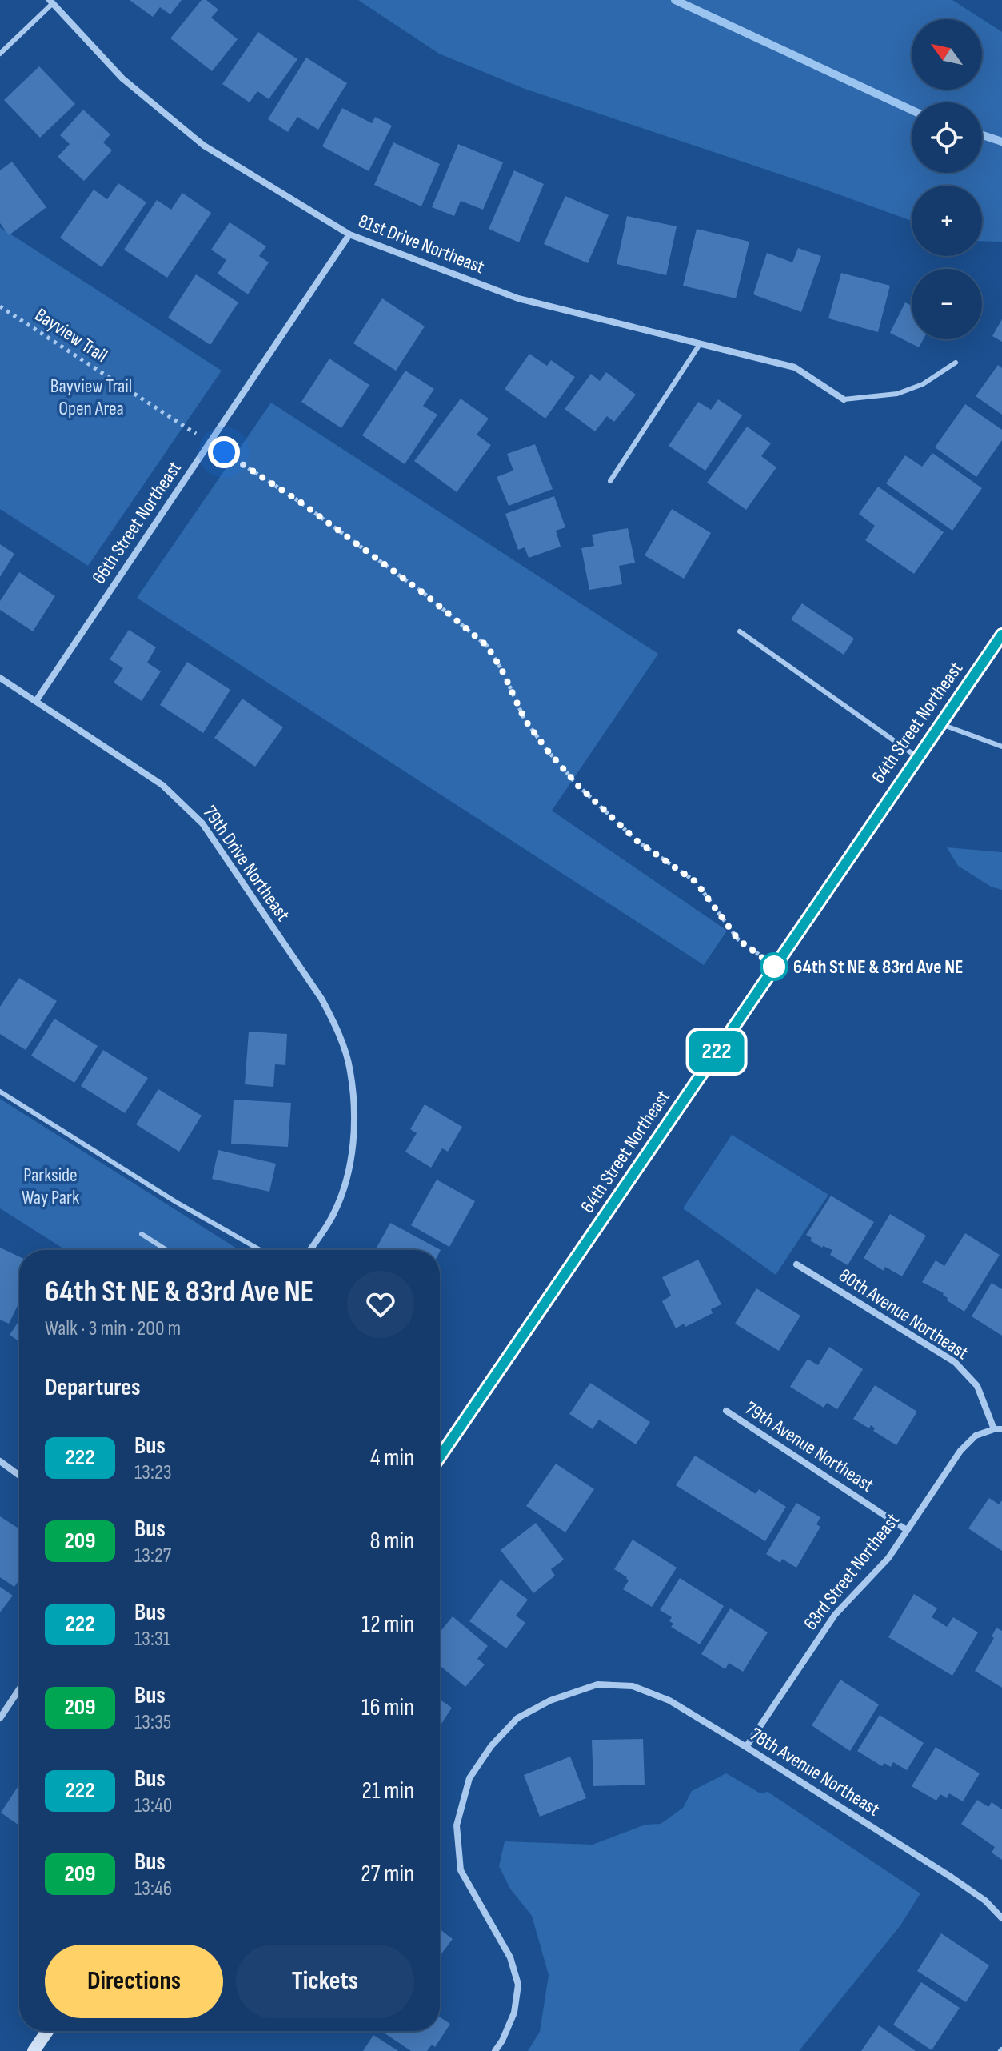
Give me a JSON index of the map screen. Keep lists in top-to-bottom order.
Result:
{
  "streets": {
    "main road": ["64th Street Northeast"],
    "street": [
      "81st Drive Northeast",
      "66th Street Northeast",
      "79th Drive Northeast",
      "80th Avenue Northeast",
      "79th Avenue Northeast",
      "63rd Street Northeast",
      "78th Avenue Northeast"
    ],
    "path": ["Bayview Trail"]
  },
  "crossings": [
    ["81st Drive Northeast", "66th Street Northeast"],
    ["66th Street Northeast", "79th Drive Northeast"],
    ["80th Avenue Northeast", "63rd Street Northeast"],
    ["79th Avenue Northeast", "63rd Street Northeast"],
    ["63rd Street Northeast", "78th Avenue Northeast"]
  ],
  "parks": ["Bayview Trail Open Area", "Parkside Way Park"],
  "places": ["64th St NE & 83rd Ave NE"],
  "lines": ["bus line 222"],
  "north": "top left",
  "page": {
    "on_map": "222",
    "map_buttons": ["+", "−"],
    "heading": [
      ["64th St NE & 83rd Ave NE", "Walk · 3 min · 200 m"],
      "Departures"
    ],
    "list": [
      {
        "mark": "222",
        "name": "Bus",
        "note": "13:23",
        "value": "4 min"
      },
      {
        "mark": "209",
        "name": "Bus",
        "note": "13:27",
        "value": "8 min"
      },
      {
        "mark": "222",
        "name": "Bus",
        "note": "13:31",
        "value": "12 min"
      },
      {
        "mark": "209",
        "name": "Bus",
        "note": "13:35",
        "value": "16 min"
      },
      {
        "mark": "222",
        "name": "Bus",
        "note": "13:40",
        "value": "21 min"
      },
      {
        "mark": "209",
        "name": "Bus",
        "note": "13:46",
        "value": "27 min"
      }
    ],
    "buttons": ["Directions", "Tickets"]
  }
}
